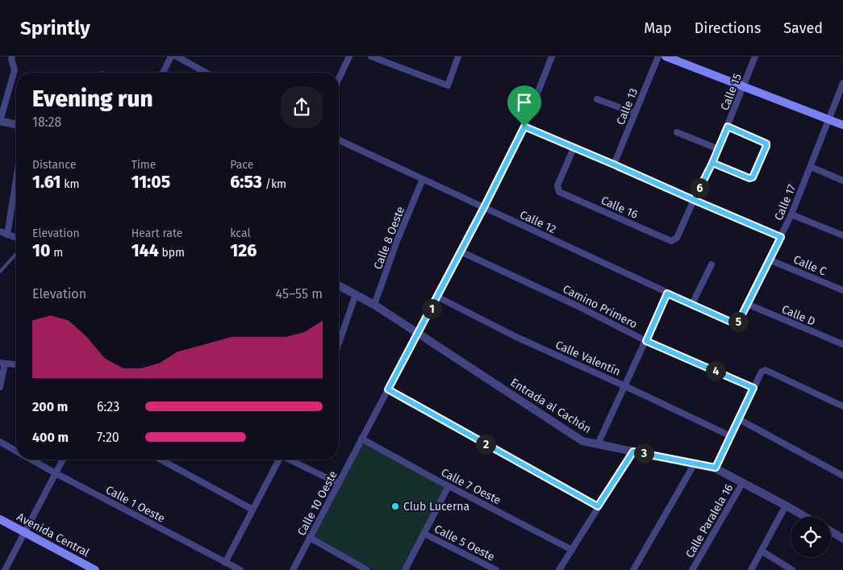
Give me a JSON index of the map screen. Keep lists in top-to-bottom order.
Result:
{
  "streets": {
    "main road": ["Avenida Central"],
    "street": [
      "Calle 15",
      "Calle 13",
      "Calle 17",
      "Calle 16",
      "Calle 12",
      "Calle 8 Oeste",
      "Calle C",
      "Camino Primero",
      "Calle D",
      "Calle Valentín",
      "Entrada al Cachón",
      "Calle 7 Oeste",
      "Calle 10 Oeste",
      "Calle 1 Oeste",
      "Calle Paralela 16",
      "Calle 5 Oeste"
    ]
  },
  "crossings": [
    ["Calle 15", "Calle 16"],
    ["Calle 17", "Calle 12"],
    ["Calle 17", "Calle C"],
    ["Calle 17", "Calle D"],
    ["Calle 12", "Calle 8 Oeste"],
    ["Calle 12", "Calle 10 Oeste"],
    ["Calle 8 Oeste", "Entrada al Cachón"],
    ["Camino Primero", "Calle 10 Oeste"],
    ["Calle Valentín", "Calle 10 Oeste"],
    ["Entrada al Cachón", "Calle 10 Oeste"],
    ["Entrada al Cachón", "Calle Paralela 16"],
    ["Calle 7 Oeste", "Calle 10 Oeste"]
  ],
  "places": ["Club Lucerna"],
  "page": {
    "header": "Sprintly",
    "nav": ["Map", "Directions", "Saved"],
    "heading": ["Evening run", "18:28"],
    "stats": [
      ["Distance", "1.61 km"],
      ["Time", "11:05"],
      ["Pace", "6:53 /km"],
      ["Elevation", "10 m"],
      ["Heart rate", "144 bpm"],
      ["kcal", "126"]
    ],
    "pins": [
      "6",
      "1",
      "5",
      "4",
      "2",
      "3"
    ],
    "chart": ["Elevation", "45–55 m"],
    "list": [
      {
        "name": "200 m",
        "note": "6:23"
      },
      {
        "name": "400 m",
        "note": "7:20"
      }
    ]
  }
}
